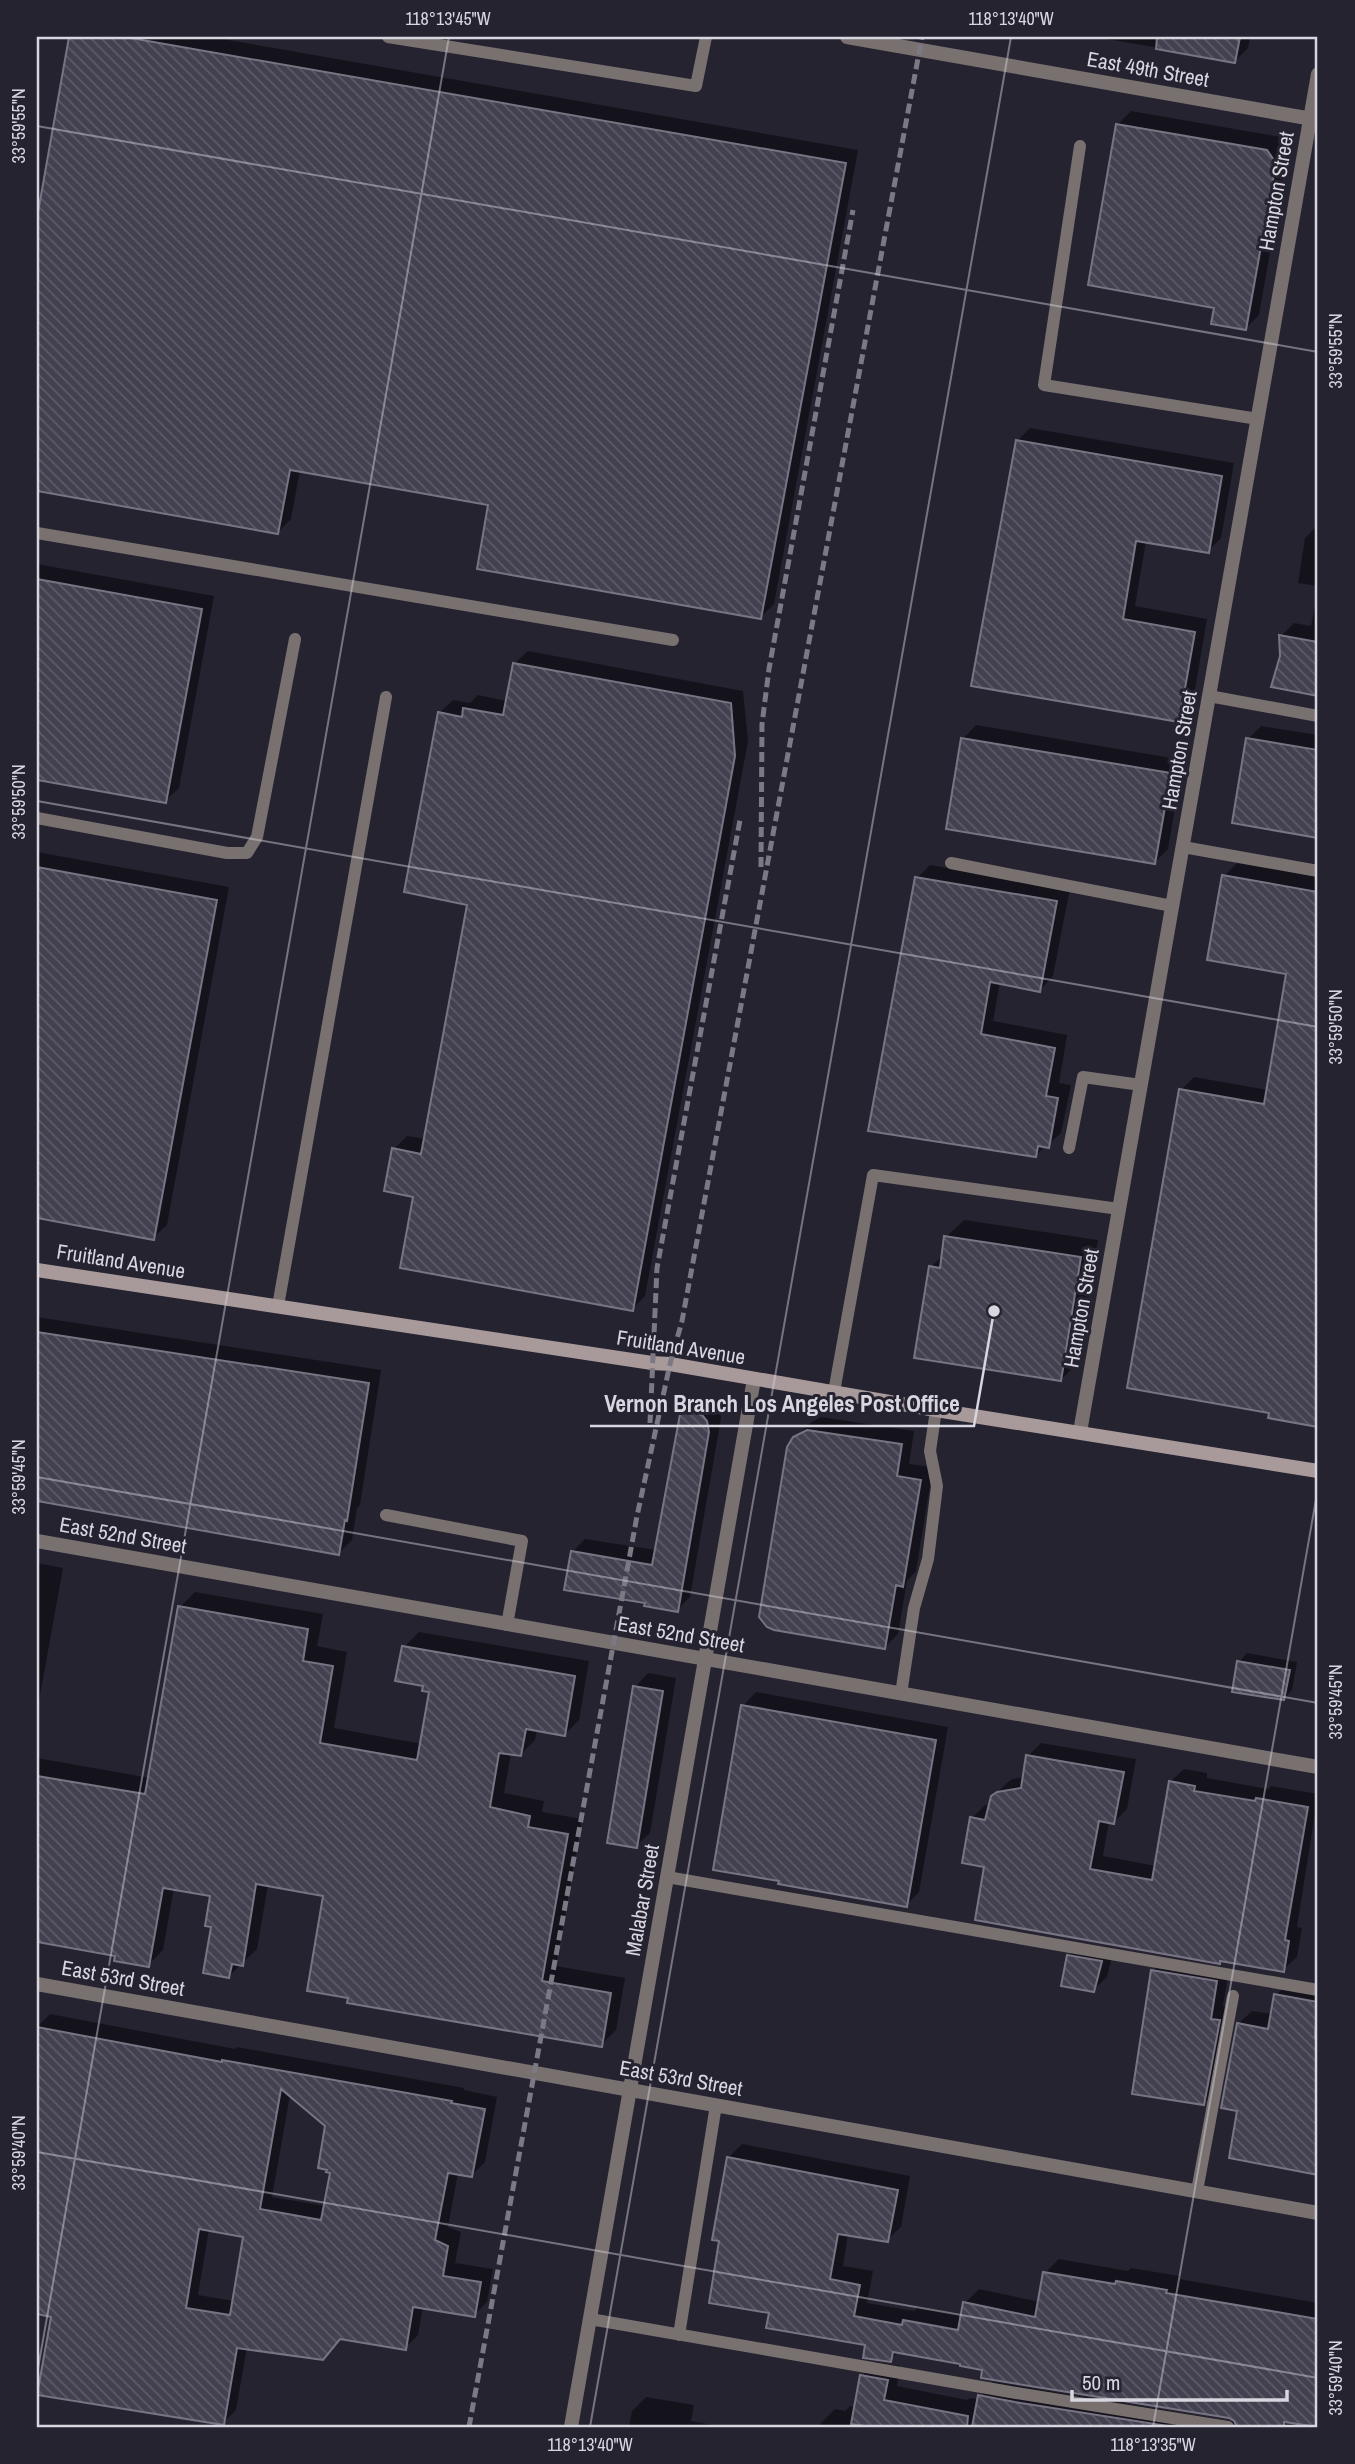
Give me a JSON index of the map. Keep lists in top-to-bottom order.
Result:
{
  "streets": {
    "street": [
      "East 49th Street",
      "Hampton Street",
      "Fruitland Avenue",
      "East 52nd Street",
      "Malabar Street",
      "East 53rd Street"
    ]
  },
  "crossings": [
    ["East 49th Street", "Hampton Street"],
    ["Hampton Street", "Fruitland Avenue"],
    ["Fruitland Avenue", "Malabar Street"],
    ["East 52nd Street", "Malabar Street"],
    ["Malabar Street", "East 53rd Street"]
  ],
  "places": ["Vernon Branch Los Angeles Post Office"],
  "scale_bar": "50 m",
  "coordinates": [
    "118°13'45\"W",
    "118°13'40\"W",
    "33°59'55\"N",
    "33°59'50\"N",
    "33°59'45\"N",
    "33°59'40\"N",
    "118°13'35\"W"
  ]
}
